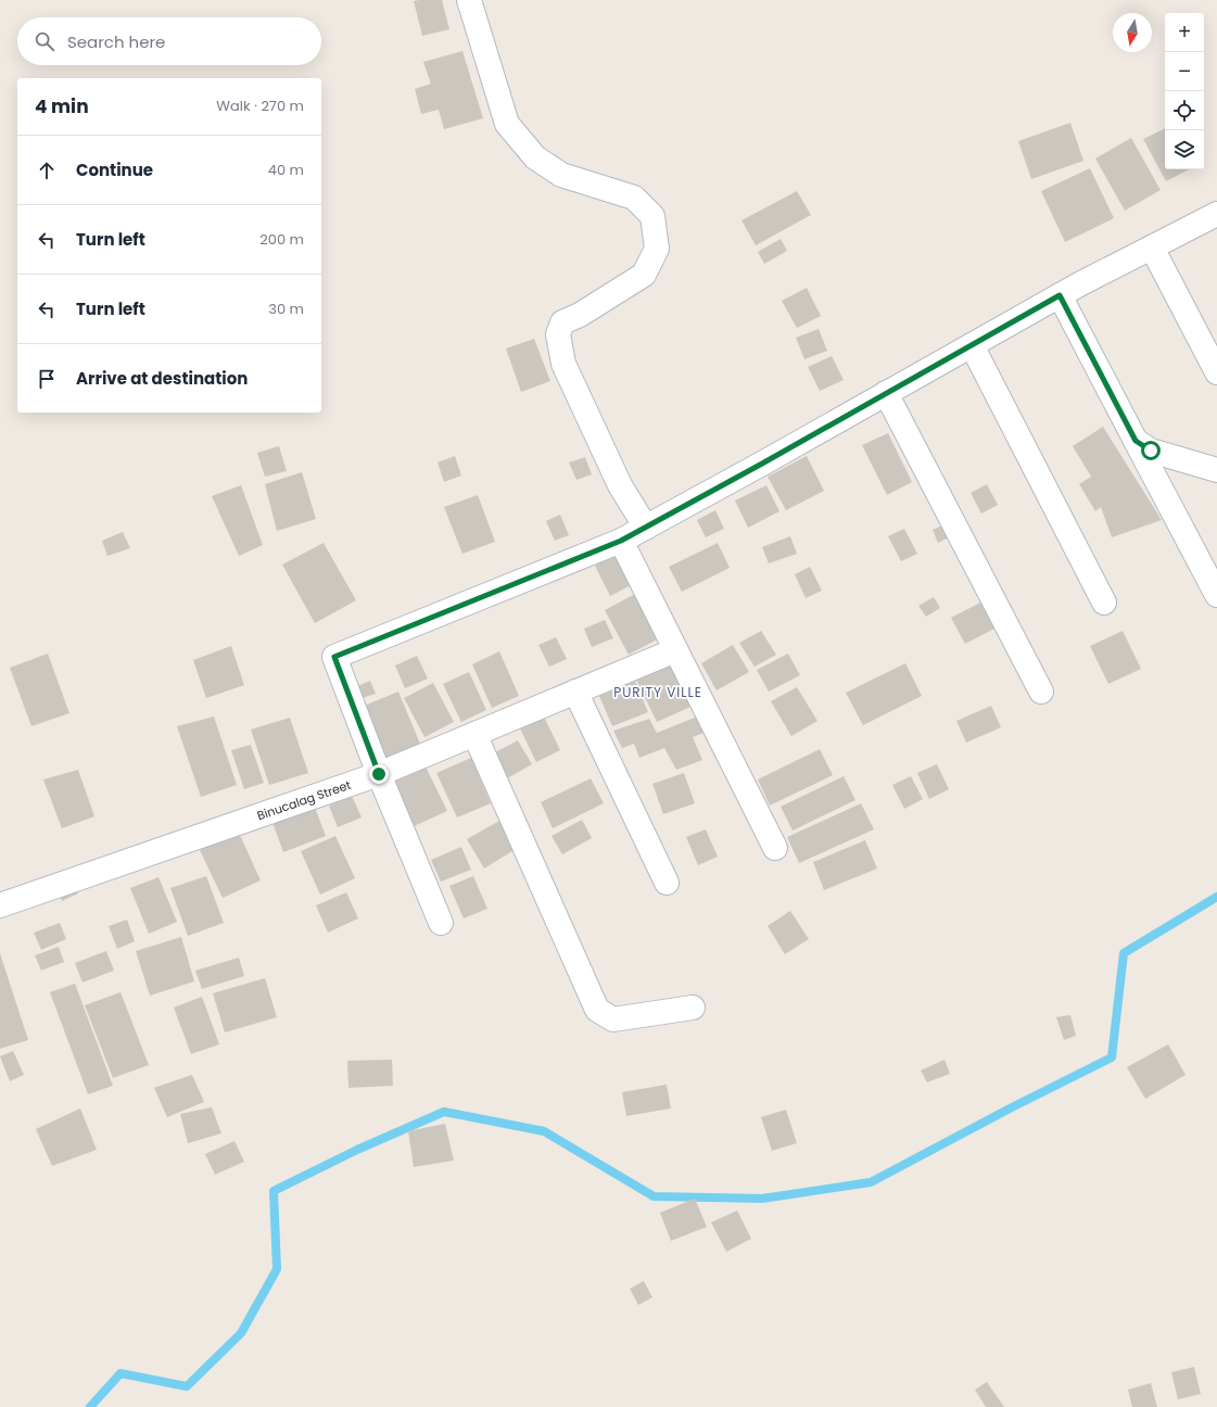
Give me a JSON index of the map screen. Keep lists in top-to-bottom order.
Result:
{
  "streets": {
    "street": ["Binucalag Street"]
  },
  "districts": ["PURITY VILLE"],
  "north": "bottom",
  "page": {
    "map_buttons": ["+", "−"],
    "search": "Search here",
    "heading": ["4 min", "Walk · 270 m"],
    "list": [
      ["Continue", "40 m"],
      ["Turn left", "200 m"],
      ["Turn left", "30 m"],
      "Arrive at destination"
    ]
  }
}
